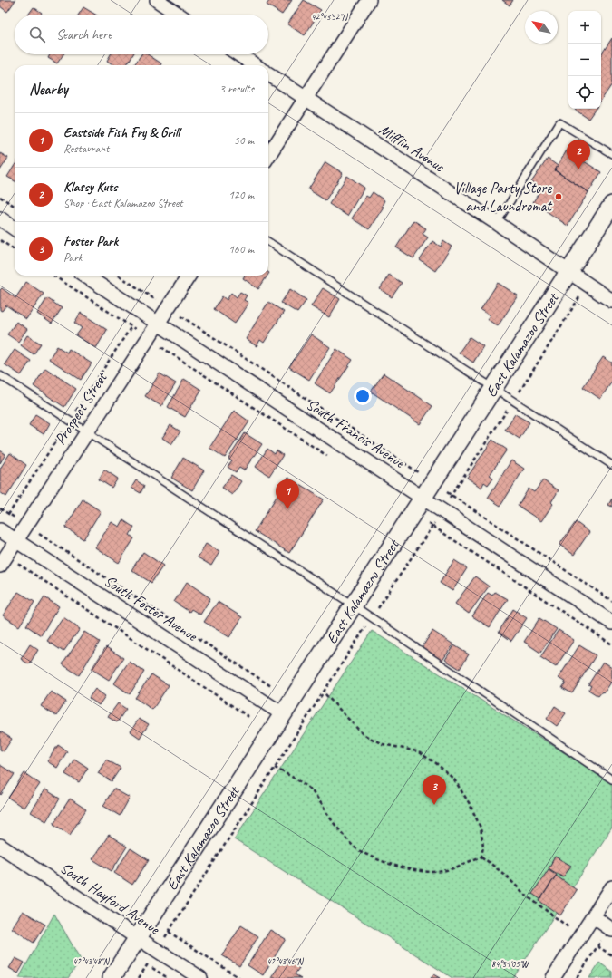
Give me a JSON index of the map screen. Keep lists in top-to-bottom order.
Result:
{
  "streets": {
    "street": [
      "Mifflin Avenue",
      "East Kalamazoo Street",
      "Prospect Street",
      "South Francis Avenue",
      "South Foster Avenue",
      "South Hayford Avenue"
    ]
  },
  "crossings": [
    ["Mifflin Avenue", "East Kalamazoo Street"],
    ["East Kalamazoo Street", "South Francis Avenue"],
    ["East Kalamazoo Street", "South Foster Avenue"],
    ["East Kalamazoo Street", "South Hayford Avenue"],
    ["Prospect Street", "South Francis Avenue"],
    ["Prospect Street", "South Foster Avenue"]
  ],
  "places": ["Village Party Store and Laundromat"],
  "north": "top left",
  "page": {
    "map_buttons": ["+", "−"],
    "search": "Search here",
    "heading": ["Nearby", "3 results"],
    "list": [
      {
        "mark": "1",
        "name": "Eastside Fish Fry & Grill",
        "note": "Restaurant",
        "value": "50 m"
      },
      {
        "mark": "2",
        "name": "Klassy Kuts",
        "note": "Shop · East Kalamazoo Street",
        "value": "120 m"
      },
      {
        "mark": "3",
        "name": "Foster Park",
        "note": "Park",
        "value": "160 m"
      }
    ],
    "pins": ["2", "1", "3"]
  },
  "coordinates": [
    "42°43'52\"N",
    "42°43'48\"N",
    "42°43'46\"N",
    "84°31'05\"W"
  ]
}
